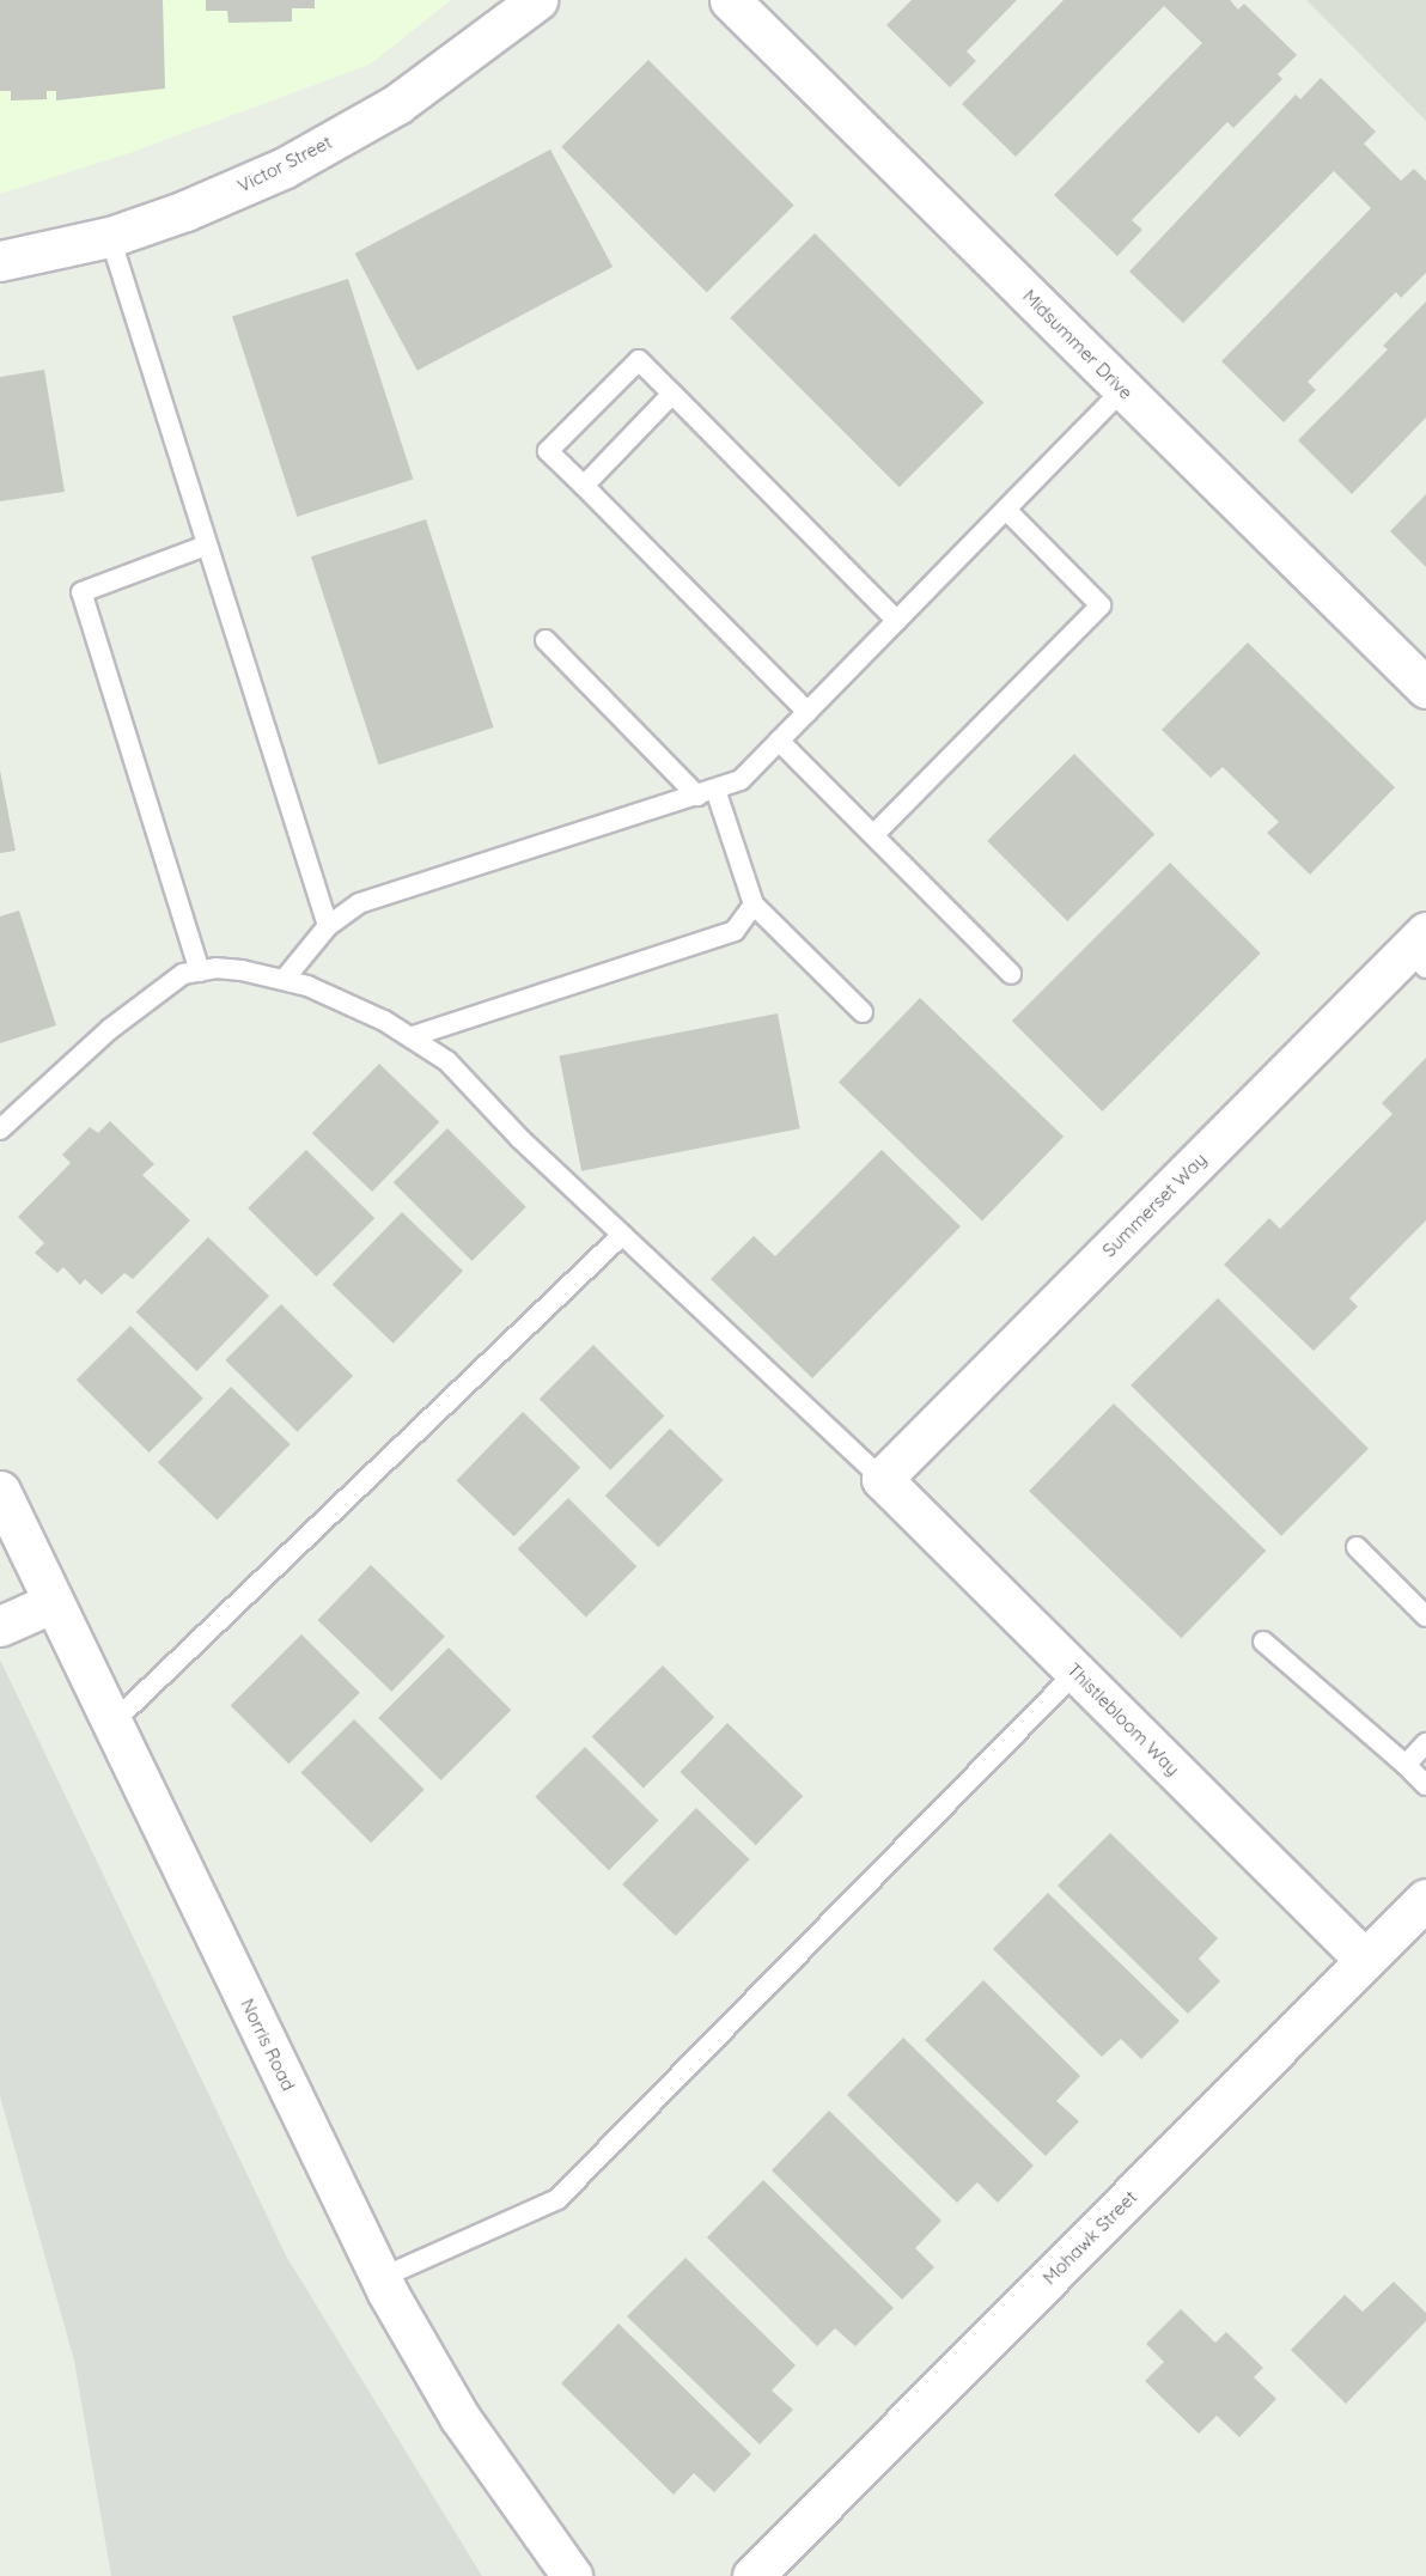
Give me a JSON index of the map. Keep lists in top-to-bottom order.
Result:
{
  "streets": {
    "street": [
      "Victor Street",
      "Midsummer Drive",
      "Summerset Way",
      "Thistlebloom Way",
      "Norris Road",
      "Mohawk Street"
    ]
  },
  "crossings": [
    ["Summerset Way", "Thistlebloom Way"],
    ["Thistlebloom Way", "Mohawk Street"]
  ]
}
